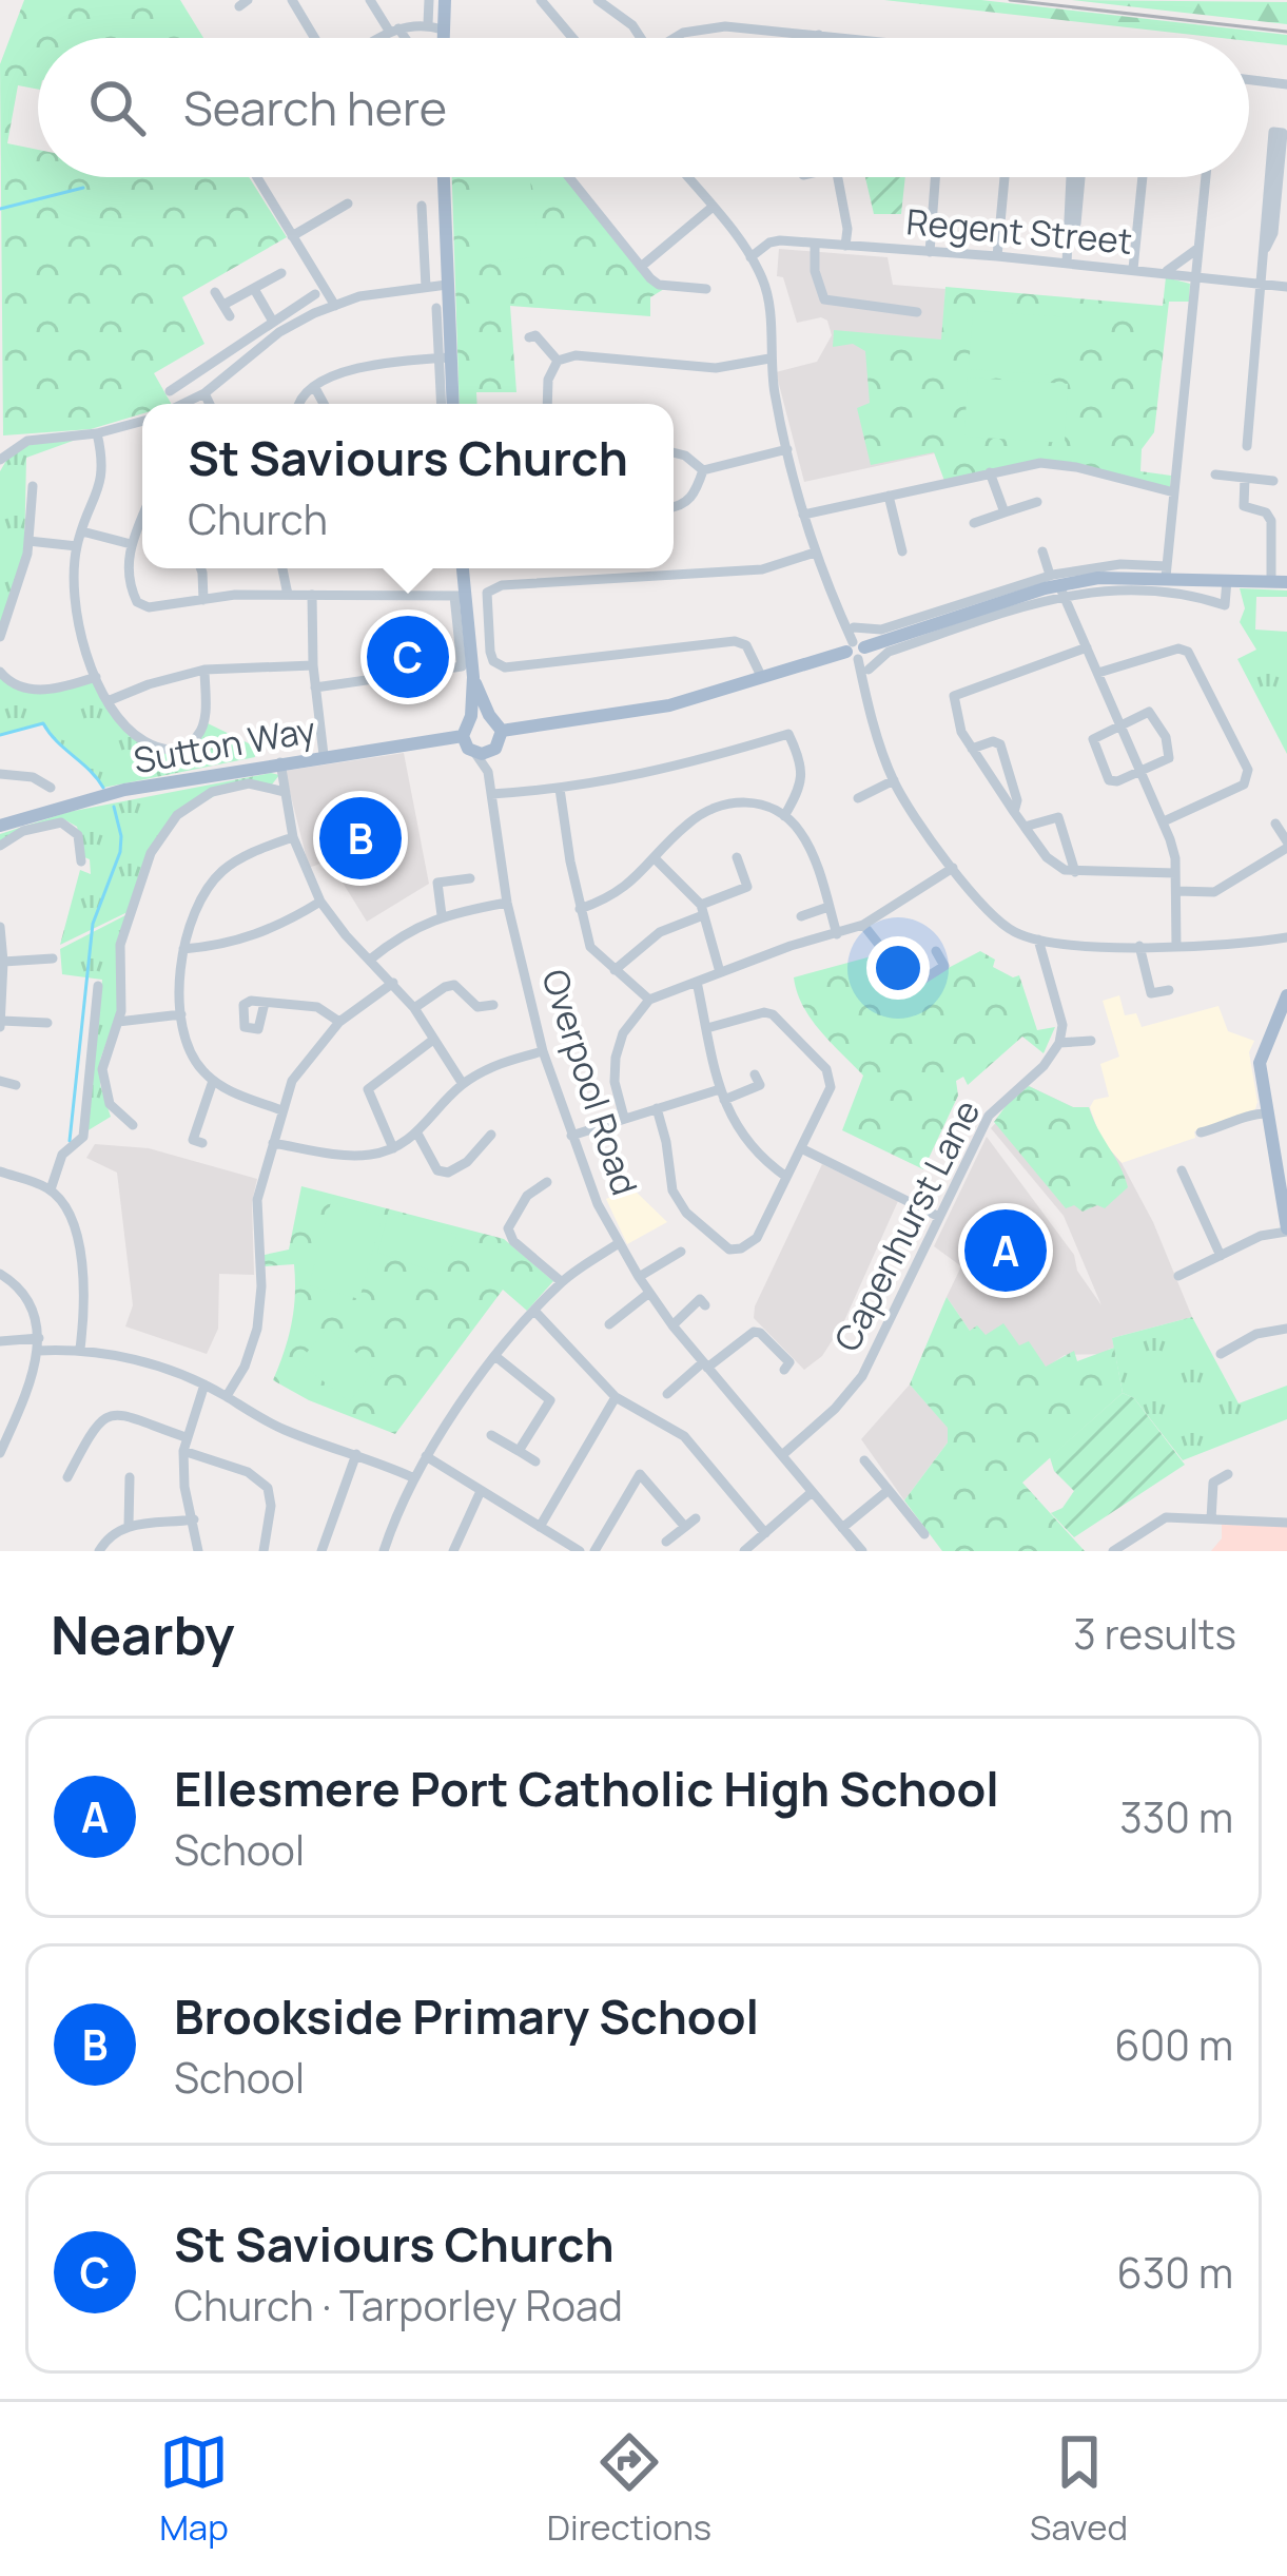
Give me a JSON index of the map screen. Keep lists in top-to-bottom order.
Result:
{
  "streets": {
    "main road": ["Sutton Way"],
    "street": ["Regent Street", "Overpool Road", "Capenhurst Lane"]
  },
  "crossings": [
    ["Sutton Way", "Overpool Road"],
    ["Overpool Road", "Capenhurst Lane"]
  ],
  "page": {
    "search": "Search here",
    "popup": ["St Saviours Church", "Church"],
    "pins": ["C", "B", "A"],
    "heading": ["Nearby", "3 results"],
    "list": [
      {
        "mark": "A",
        "name": "Ellesmere Port Catholic High School",
        "note": "School",
        "value": "330 m"
      },
      {
        "mark": "B",
        "name": "Brookside Primary School",
        "note": "School",
        "value": "600 m"
      },
      {
        "mark": "C",
        "name": "St Saviours Church",
        "note": "Church · Tarporley Road",
        "value": "630 m"
      }
    ],
    "nav": ["Map", "Directions", "Saved"]
  }
}
